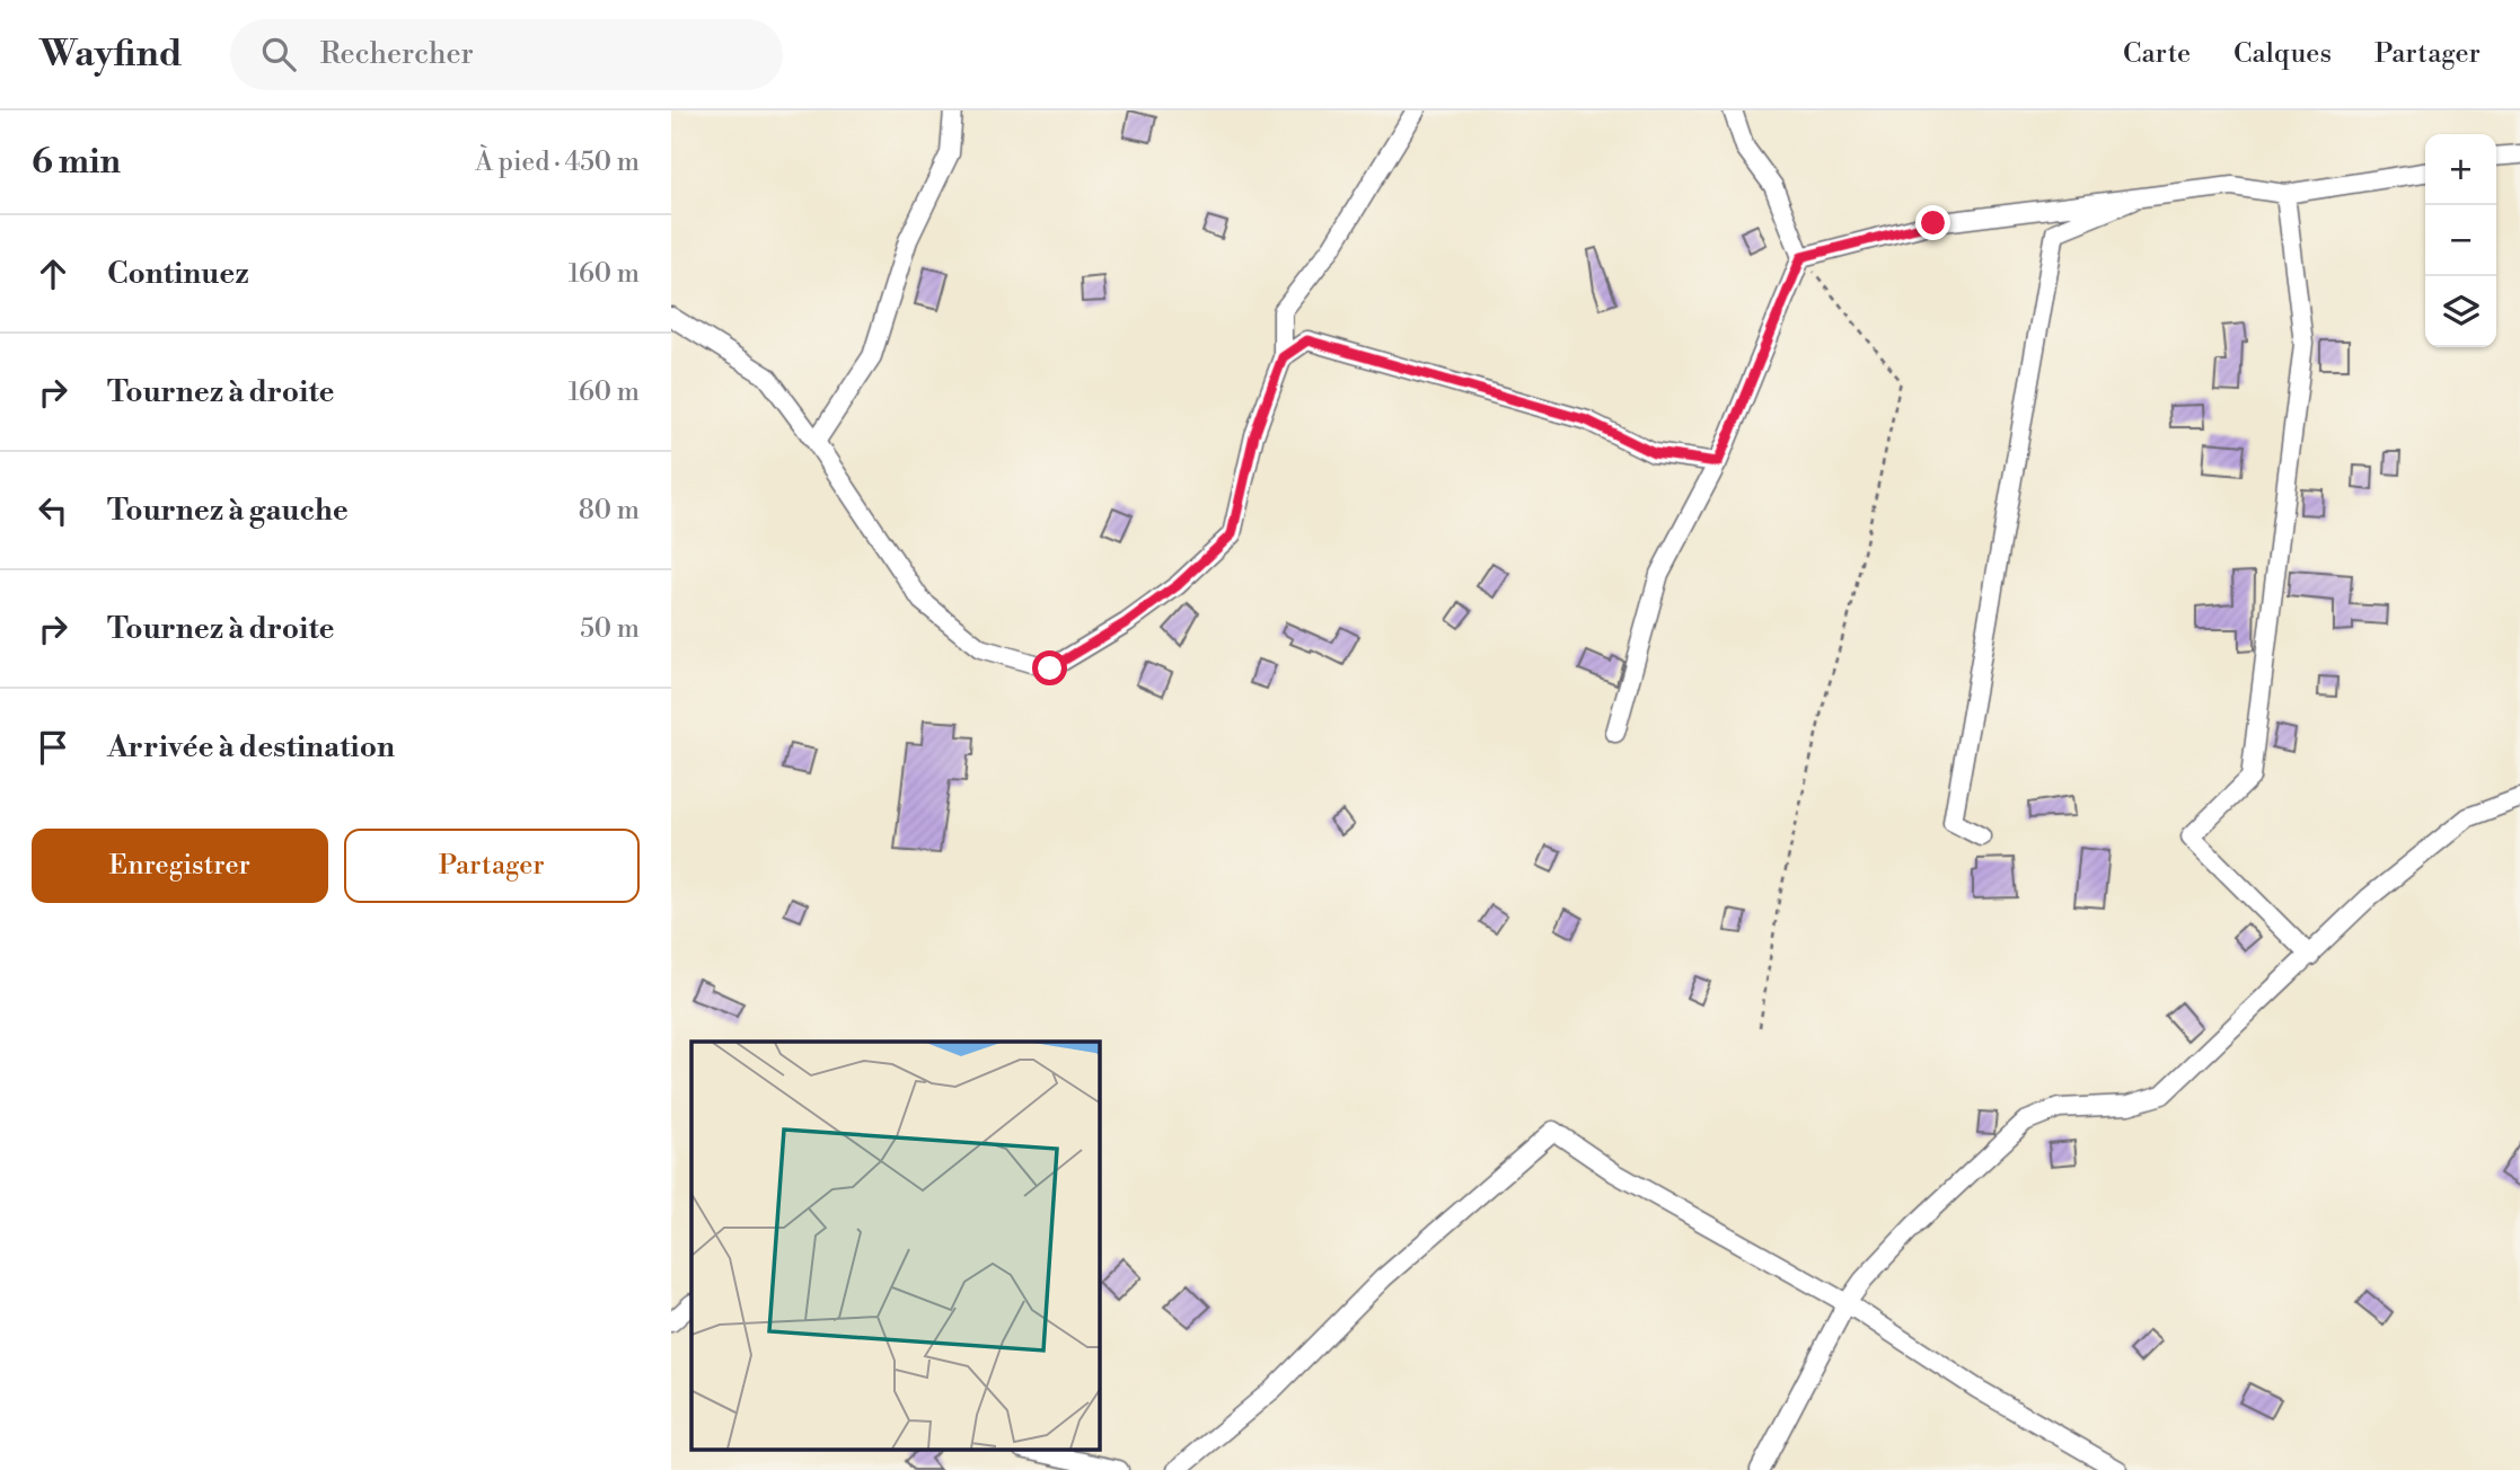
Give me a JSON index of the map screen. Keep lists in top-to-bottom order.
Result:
{
  "page": {
    "header": "Wayfind",
    "search": "Rechercher",
    "nav": ["Carte", "Calques", "Partager"],
    "heading": ["6 min", "À pied · 450 m"],
    "map_buttons": ["+", "−"],
    "list": [
      ["Continuez", "160 m"],
      ["Tournez à droite", "160 m"],
      ["Tournez à gauche", "80 m"],
      ["Tournez à droite", "50 m"],
      "Arrivée à destination"
    ],
    "buttons": ["Enregistrer", "Partager"]
  }
}
